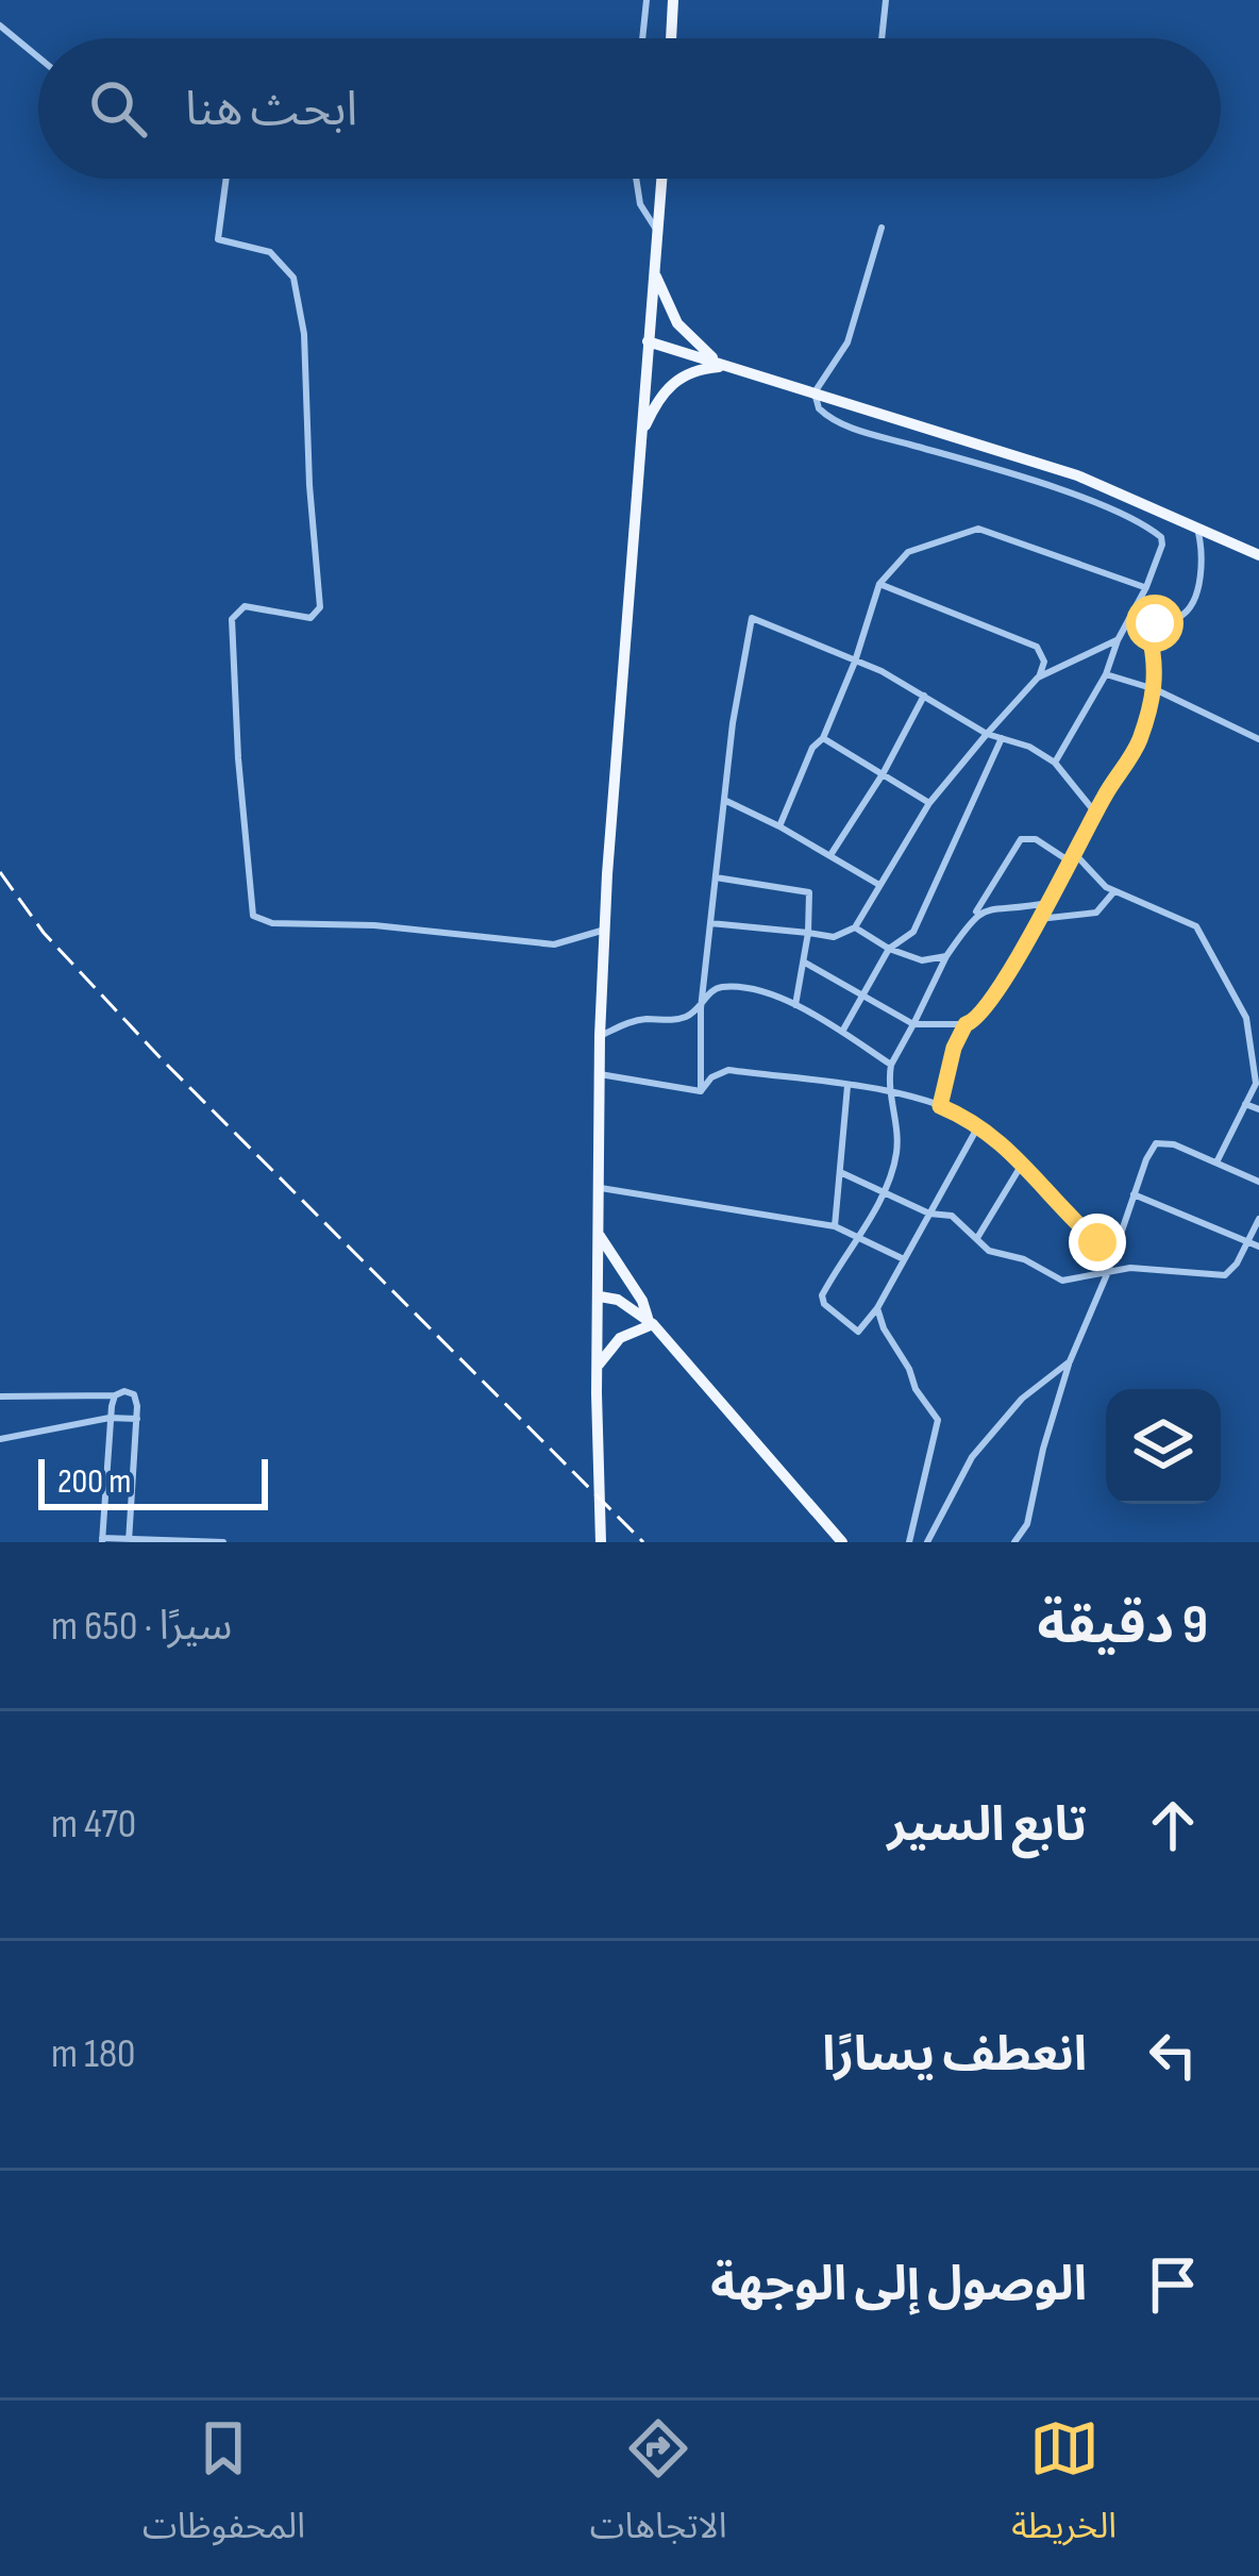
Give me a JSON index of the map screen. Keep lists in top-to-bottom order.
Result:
{
  "scale_bar": "200 m",
  "page": {
    "search": "ابحث هنا",
    "scale": "200 m",
    "heading": ["9 دقيقة", "سيرًا · 650 m"],
    "list": [
      ["تابع السير", "470 m"],
      ["انعطف يسارًا", "180 m"],
      "الوصول إلى الوجهة"
    ],
    "nav": ["الخريطة", "الاتجاهات", "المحفوظات"]
  }
}
